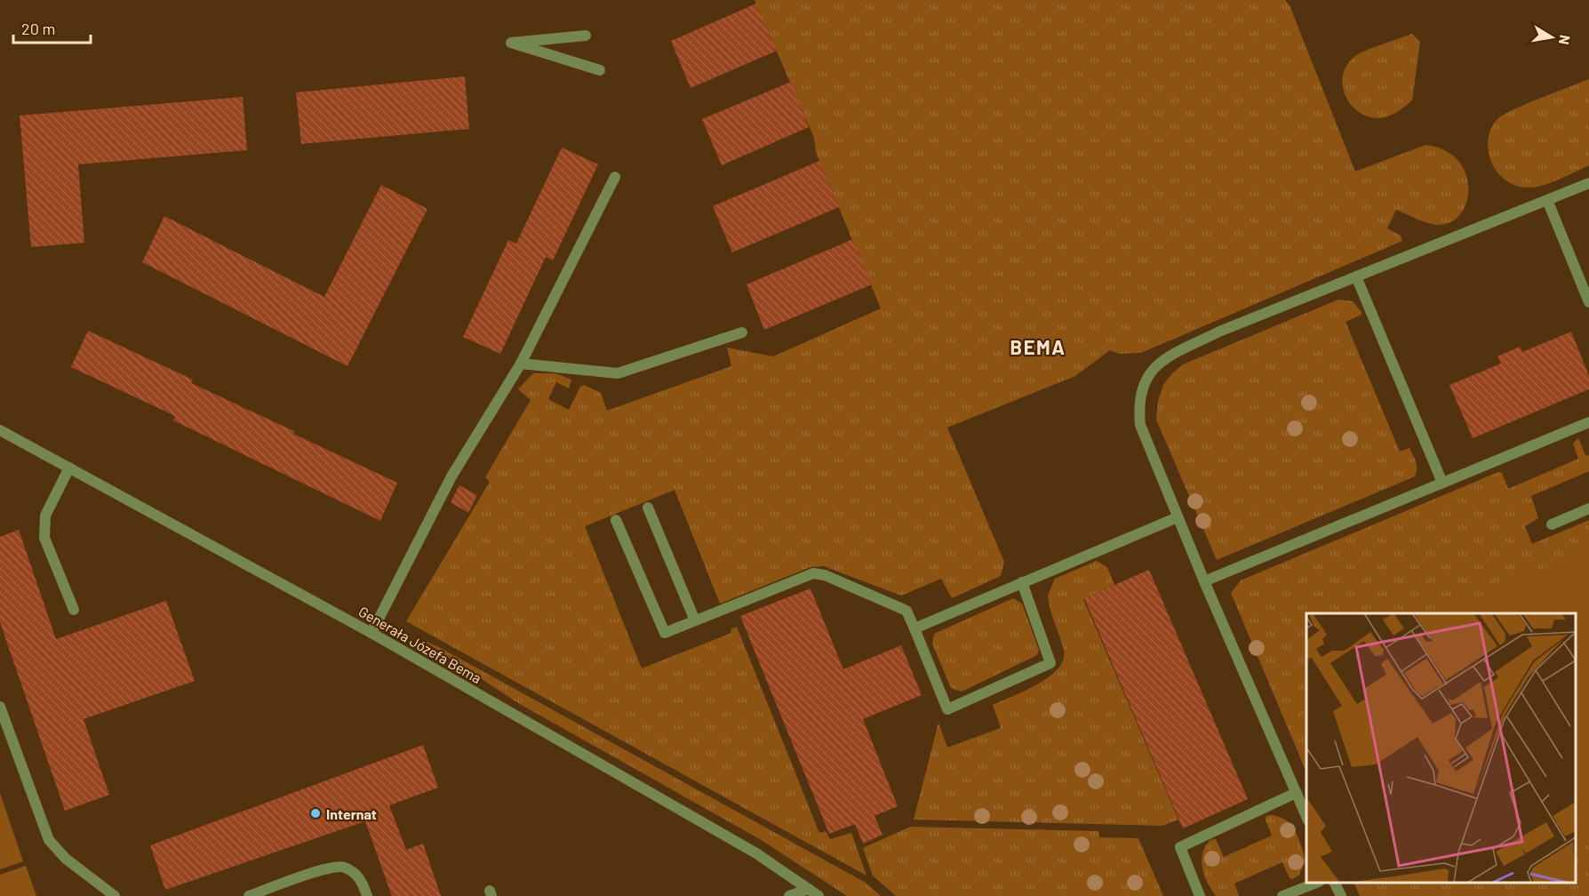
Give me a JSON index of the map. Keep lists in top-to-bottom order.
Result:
{
  "streets": {
    "street": ["Generała Józefa Bema"]
  },
  "districts": ["BEMA"],
  "places": ["Internat"],
  "scale_bar": "20 m",
  "north": "right"
}
